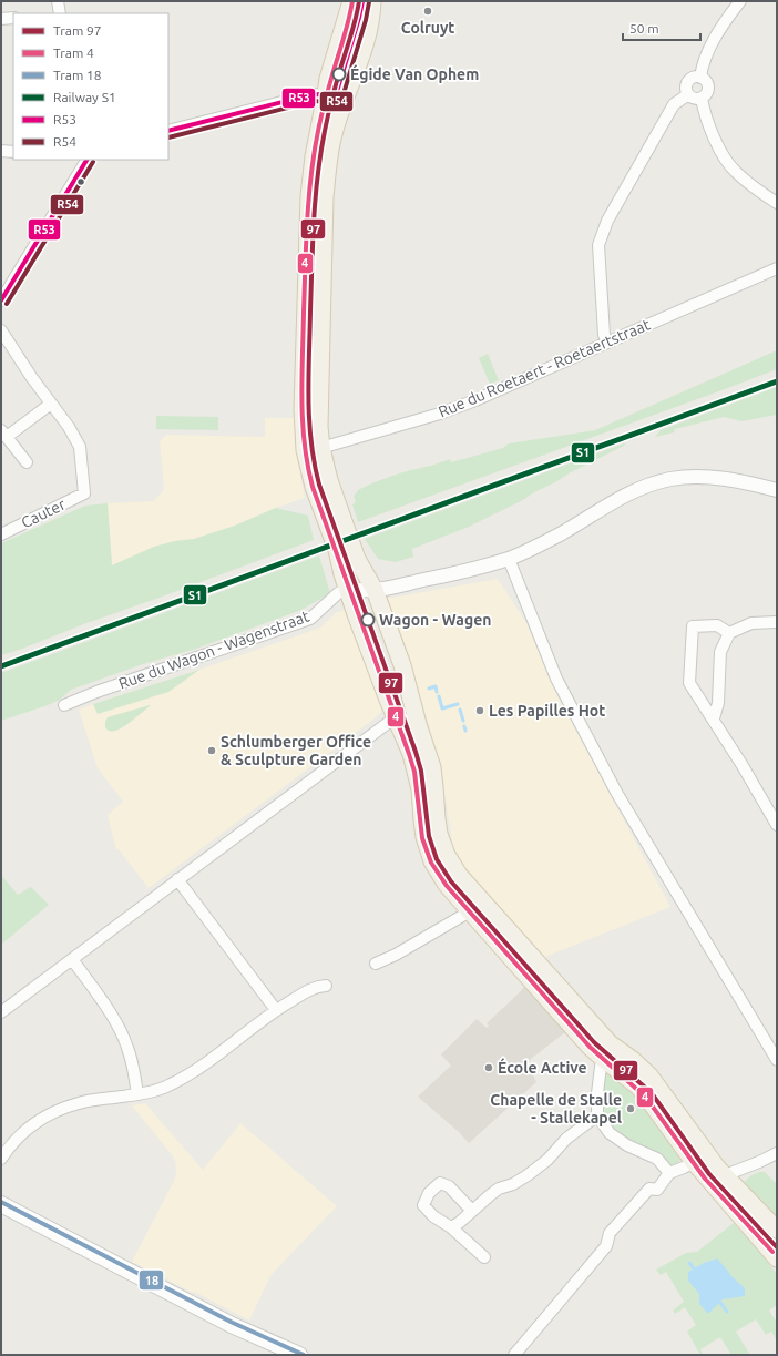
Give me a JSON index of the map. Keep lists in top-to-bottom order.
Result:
{
  "streets": {
    "street": ["Rue du Roetaert - Roetaertstraat", "Cauter", "Rue du Wagon - Wagenstraat"]
  },
  "places": [
    "Colruyt",
    "Égide Van Ophem",
    "Wagon - Wagen",
    "Les Papilles Hot",
    "Schlumberger Office & Sculpture Garden",
    "École Active",
    "Chapelle de Stalle - Stallekapel"
  ],
  "lines": [
    "tram line 97",
    "tram line 4",
    "transit line R53",
    "transit line R54",
    "rail line S1",
    "tram line 18"
  ],
  "legend": [
    "Tram 97",
    "Tram 4",
    "Tram 18",
    "Railway S1",
    "R53",
    "R54"
  ],
  "scale_bar": "50 m"
}
